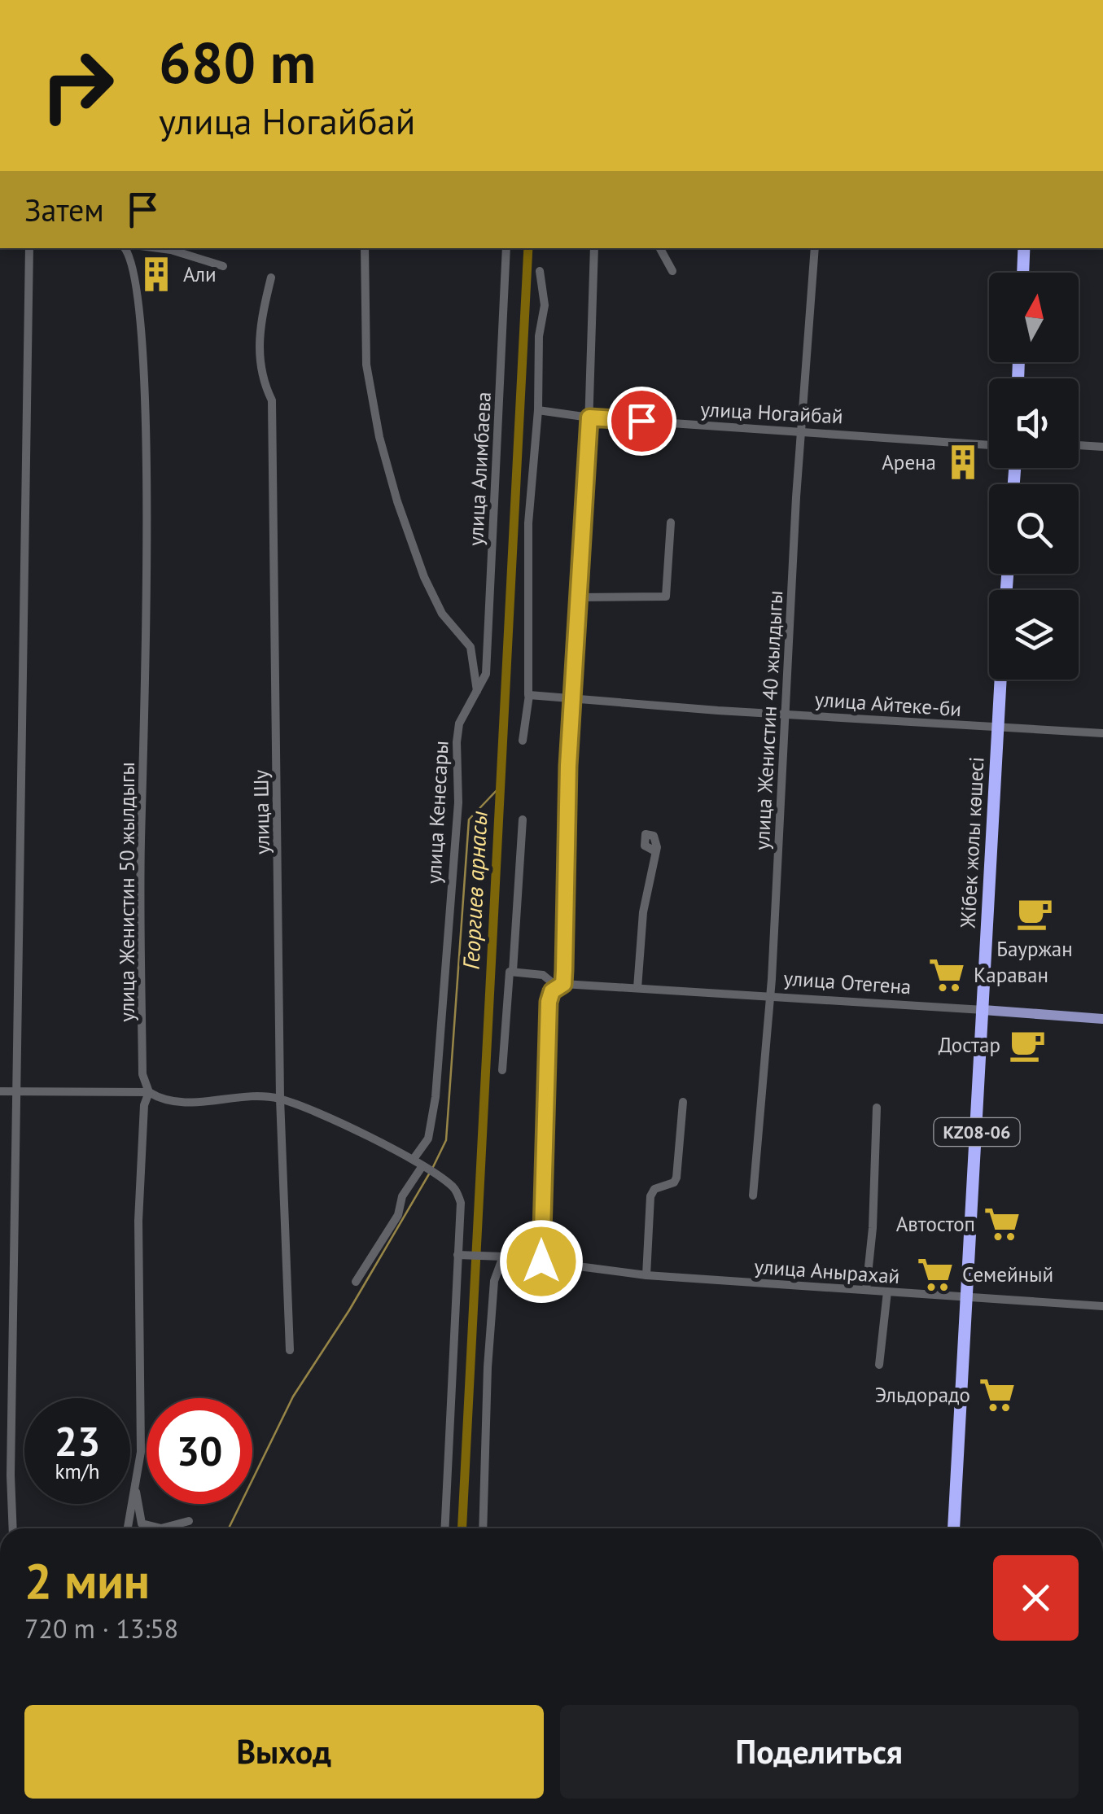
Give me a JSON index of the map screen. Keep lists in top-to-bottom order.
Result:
{
  "streets": {
    "highway": ["Жібек жолы көшесі", "KZ08-06"],
    "main road": ["улица Отегена"],
    "street": [
      "улица Ногайбай",
      "улица Алимбаева",
      "улица Айтеке-би",
      "улица Женистин 40 жылдыгы",
      "улица Шу",
      "улица Кенесары",
      "улица Женистин 50 жылдыгы",
      "улица Анырахай"
    ]
  },
  "crossings": [
    ["улица Ногайбай", "улица Женистин 40 жылдыгы"],
    ["улица Алимбаева", "улица Кенесары"],
    ["улица Айтеке-би", "улица Женистин 40 жылдыгы"],
    ["улица Айтеке-би", "Жібек жолы көшесі"],
    ["улица Женистин 40 жылдыгы", "улица Отегена"],
    ["Жібек жолы көшесі", "улица Отегена"],
    ["Жібек жолы көшесі", "улица Анырахай"]
  ],
  "water": ["Георгиев арнасы"],
  "places": {
    "building": ["Али", "Арена"],
    "cafe": ["Бауржан", "Достар"],
    "supermarket": [
      "Караван",
      "Автостоп",
      "Семейный",
      "Эльдорадо"
    ]
  },
  "north": "top",
  "page": {
    "turn": ["680 m", "улица Ногайбай"],
    "then": "Затем",
    "speed": "23 km/h",
    "limit": "30",
    "heading": ["2 мин", "720 m · 13:58"],
    "buttons": ["Выход", "Поделиться"]
  }
}
